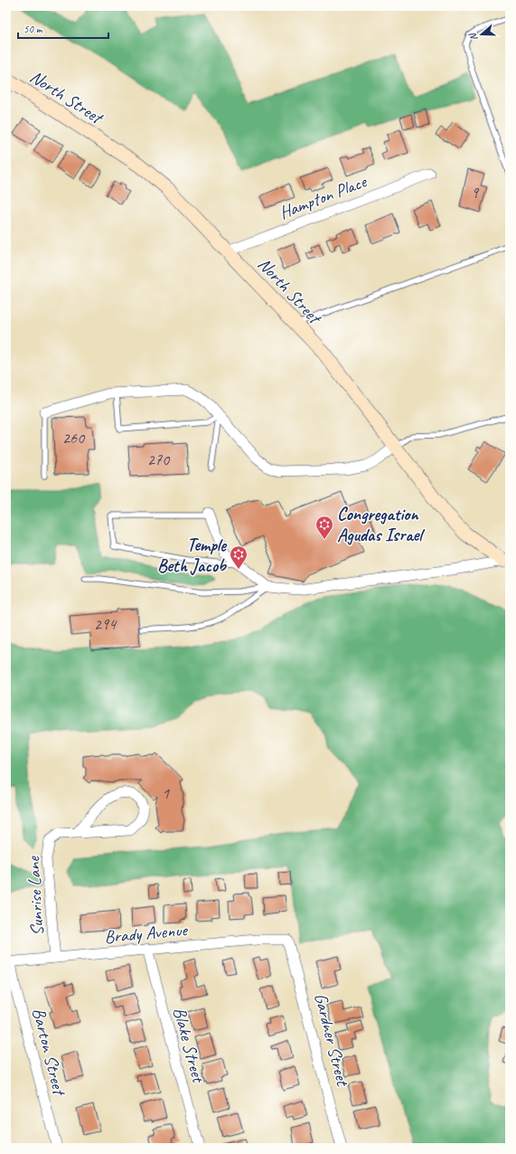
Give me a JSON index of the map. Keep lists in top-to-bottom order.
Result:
{
  "streets": {
    "street": [
      "North Street",
      "Hampton Place",
      "Sunrise Lane",
      "Brady Avenue",
      "Gardner Street",
      "Blake Street",
      "Barton Street"
    ]
  },
  "crossings": [
    ["North Street", "Hampton Place"],
    ["Sunrise Lane", "Brady Avenue"],
    ["Brady Avenue", "Gardner Street"],
    ["Brady Avenue", "Blake Street"],
    ["Brady Avenue", "Barton Street"]
  ],
  "places": {
    "synagogue": ["Congregation Agudas Israel", "Temple Beth Jacob"]
  },
  "house_numbers": [
    "9",
    "260",
    "270",
    "294",
    "1"
  ],
  "scale_bar": "50 m",
  "north": "left"
}
